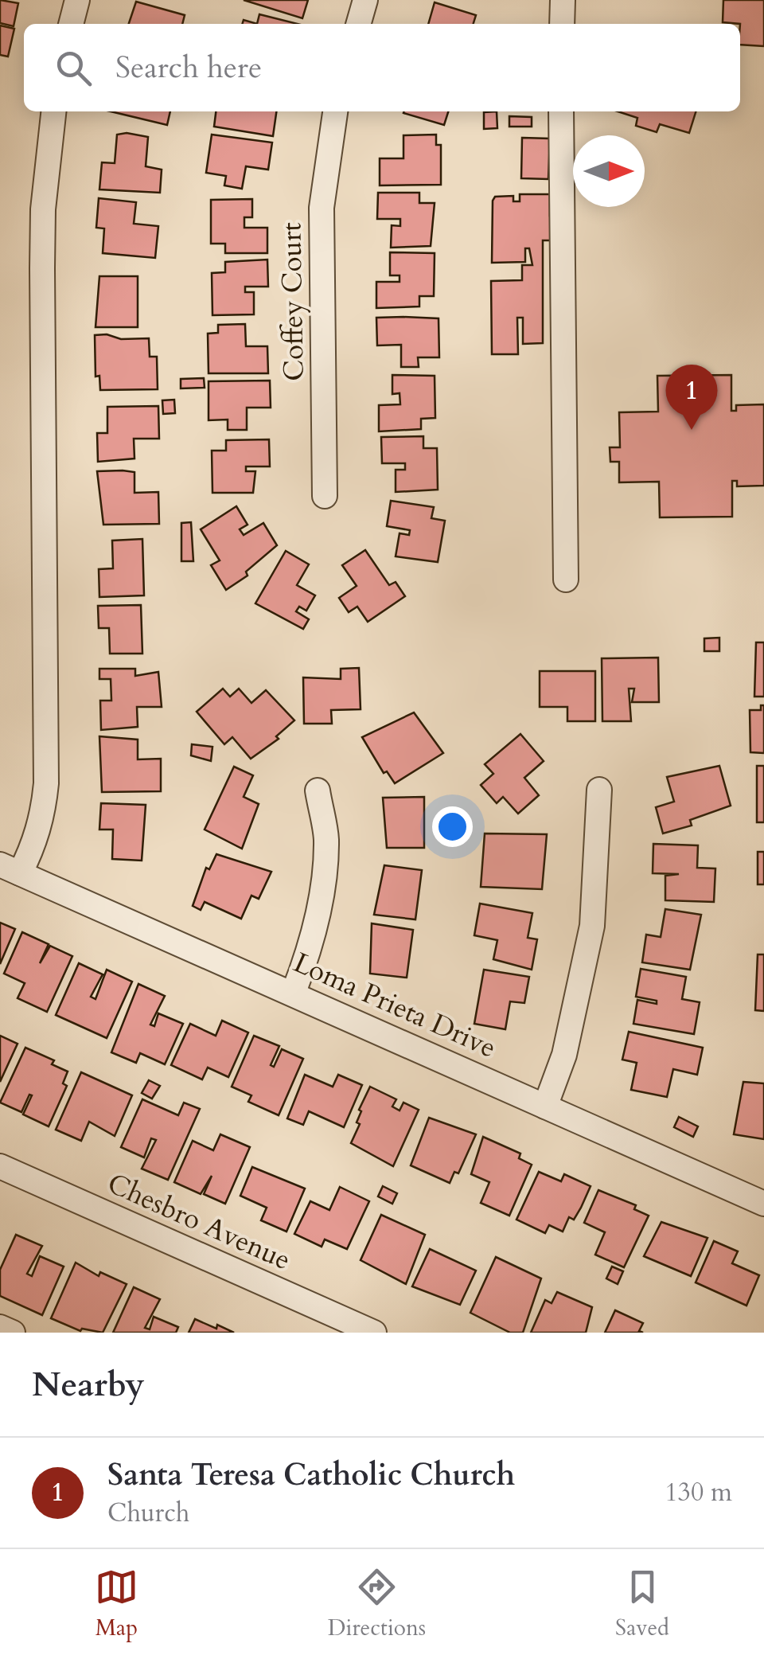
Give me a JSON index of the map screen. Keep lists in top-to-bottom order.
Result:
{
  "streets": {
    "street": ["Coffey Court", "Loma Prieta Drive", "Chesbro Avenue"]
  },
  "north": "right",
  "page": {
    "search": "Search here",
    "pins": "1",
    "heading": "Nearby",
    "list": [
      {
        "mark": "1",
        "name": "Santa Teresa Catholic Church",
        "note": "Church",
        "value": "130 m"
      }
    ],
    "nav": ["Map", "Directions", "Saved"]
  }
}
